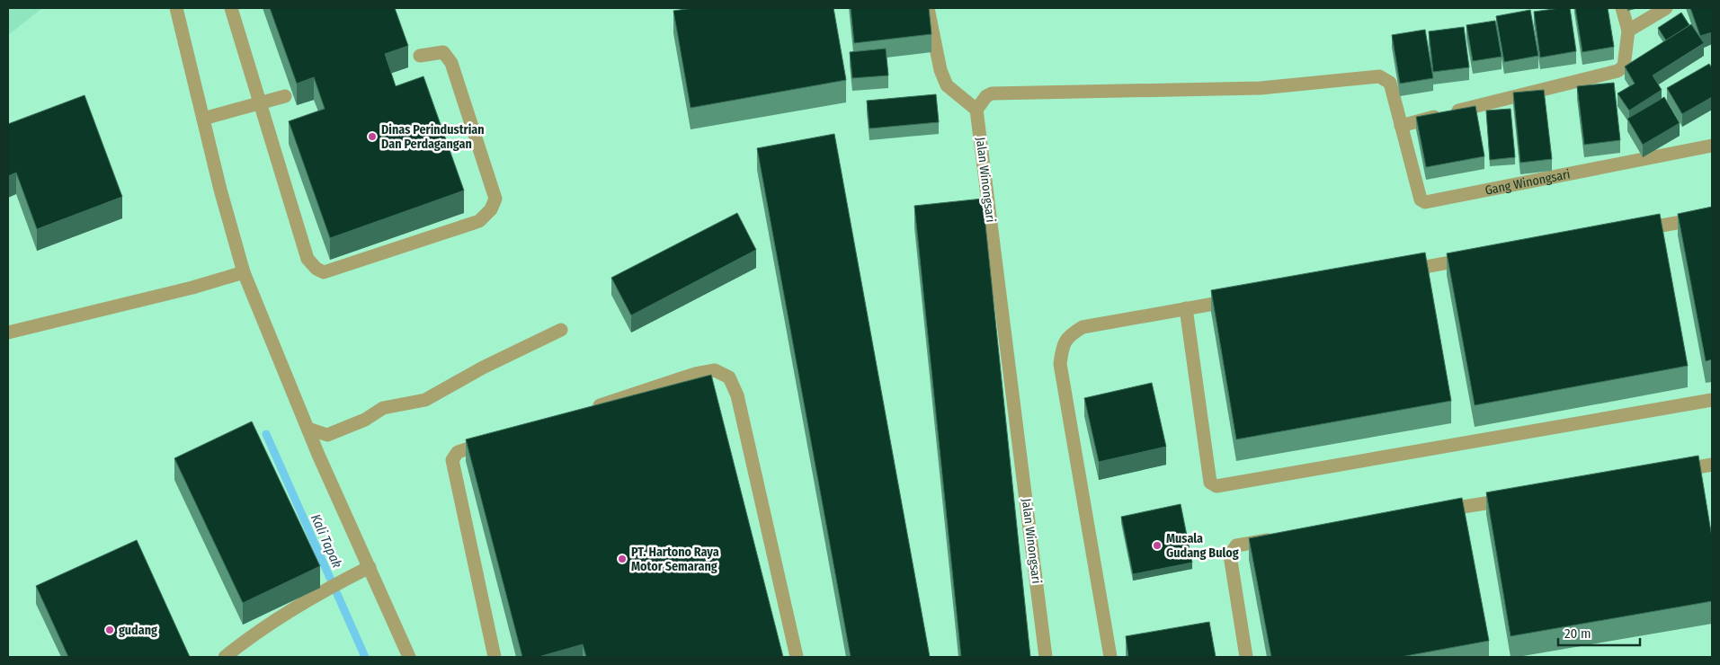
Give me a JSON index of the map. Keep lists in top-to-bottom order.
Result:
{
  "streets": {
    "street": ["Jalan Winongsari", "Gang Winongsari"]
  },
  "crossings": [
    ["Jalan Winongsari", "Gang Winongsari"]
  ],
  "water": ["Kali Tapak"],
  "places": [
    "Dinas Perindustrian Dan Perdagangan",
    "Musala Gudang Bulog",
    "PT. Hartono Raya Motor Semarang",
    "gudang"
  ],
  "scale_bar": "20 m"
}
